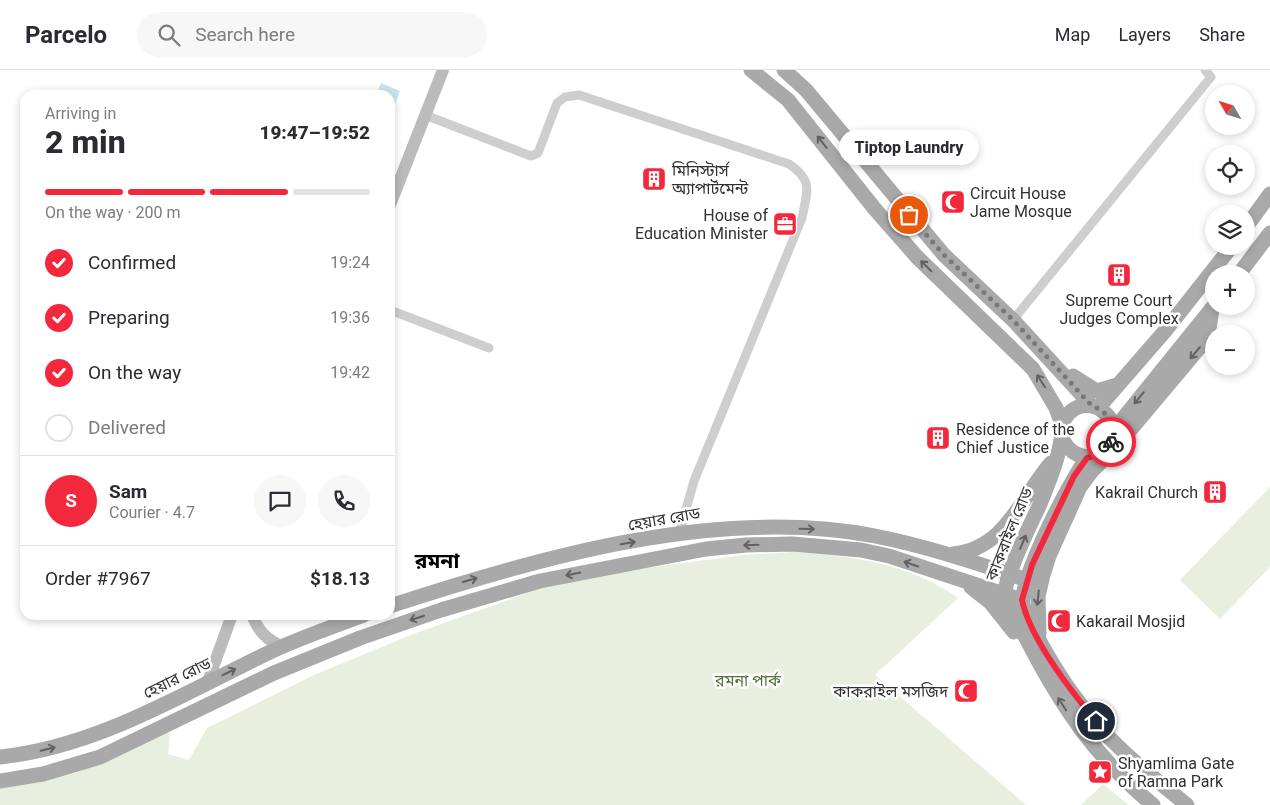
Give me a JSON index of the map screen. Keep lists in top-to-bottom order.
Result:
{
  "streets": {
    "main road": ["হেয়ার রোড", "কাকরাইল রোড"]
  },
  "crossings": [
    ["হেয়ার রোড", "কাকরাইল রোড"]
  ],
  "one_way": ["কাকরাইল রোড"],
  "districts": ["রমনা"],
  "parks": ["রমনা পার্ক"],
  "places": {
    "building": [
      "মিনিস্টার্স অ্যাপার্টমেন্ট",
      "Supreme Court Judges Complex",
      "Residence of the Chief Justice",
      "Kakrail Church"
    ],
    "mosque": ["Circuit House Jame Mosque", "Kakarail Mosjid", "কাকরাইল মসজিদ"],
    "other": ["Tiptop Laundry"],
    "office": ["House of Education Minister"],
    "place": ["Shyamlima Gate of Ramna Park"]
  },
  "north": "top left",
  "page": {
    "header": "Parcelo",
    "search": "Search here",
    "nav": ["Map", "Layers", "Share"],
    "map_buttons": ["+", "−"],
    "heading": ["2 min", "Arriving in", "19:47–19:52"],
    "panel": [
      "Sam",
      "Courier · 4.7",
      "Order #7967",
      "$18.13"
    ],
    "bubble": "Tiptop Laundry",
    "bar": "On the way · 200 m",
    "list": [
      ["Confirmed", "19:24"],
      ["Preparing", "19:36"],
      ["On the way", "19:42"],
      "Delivered"
    ],
    "round": "S"
  }
}
